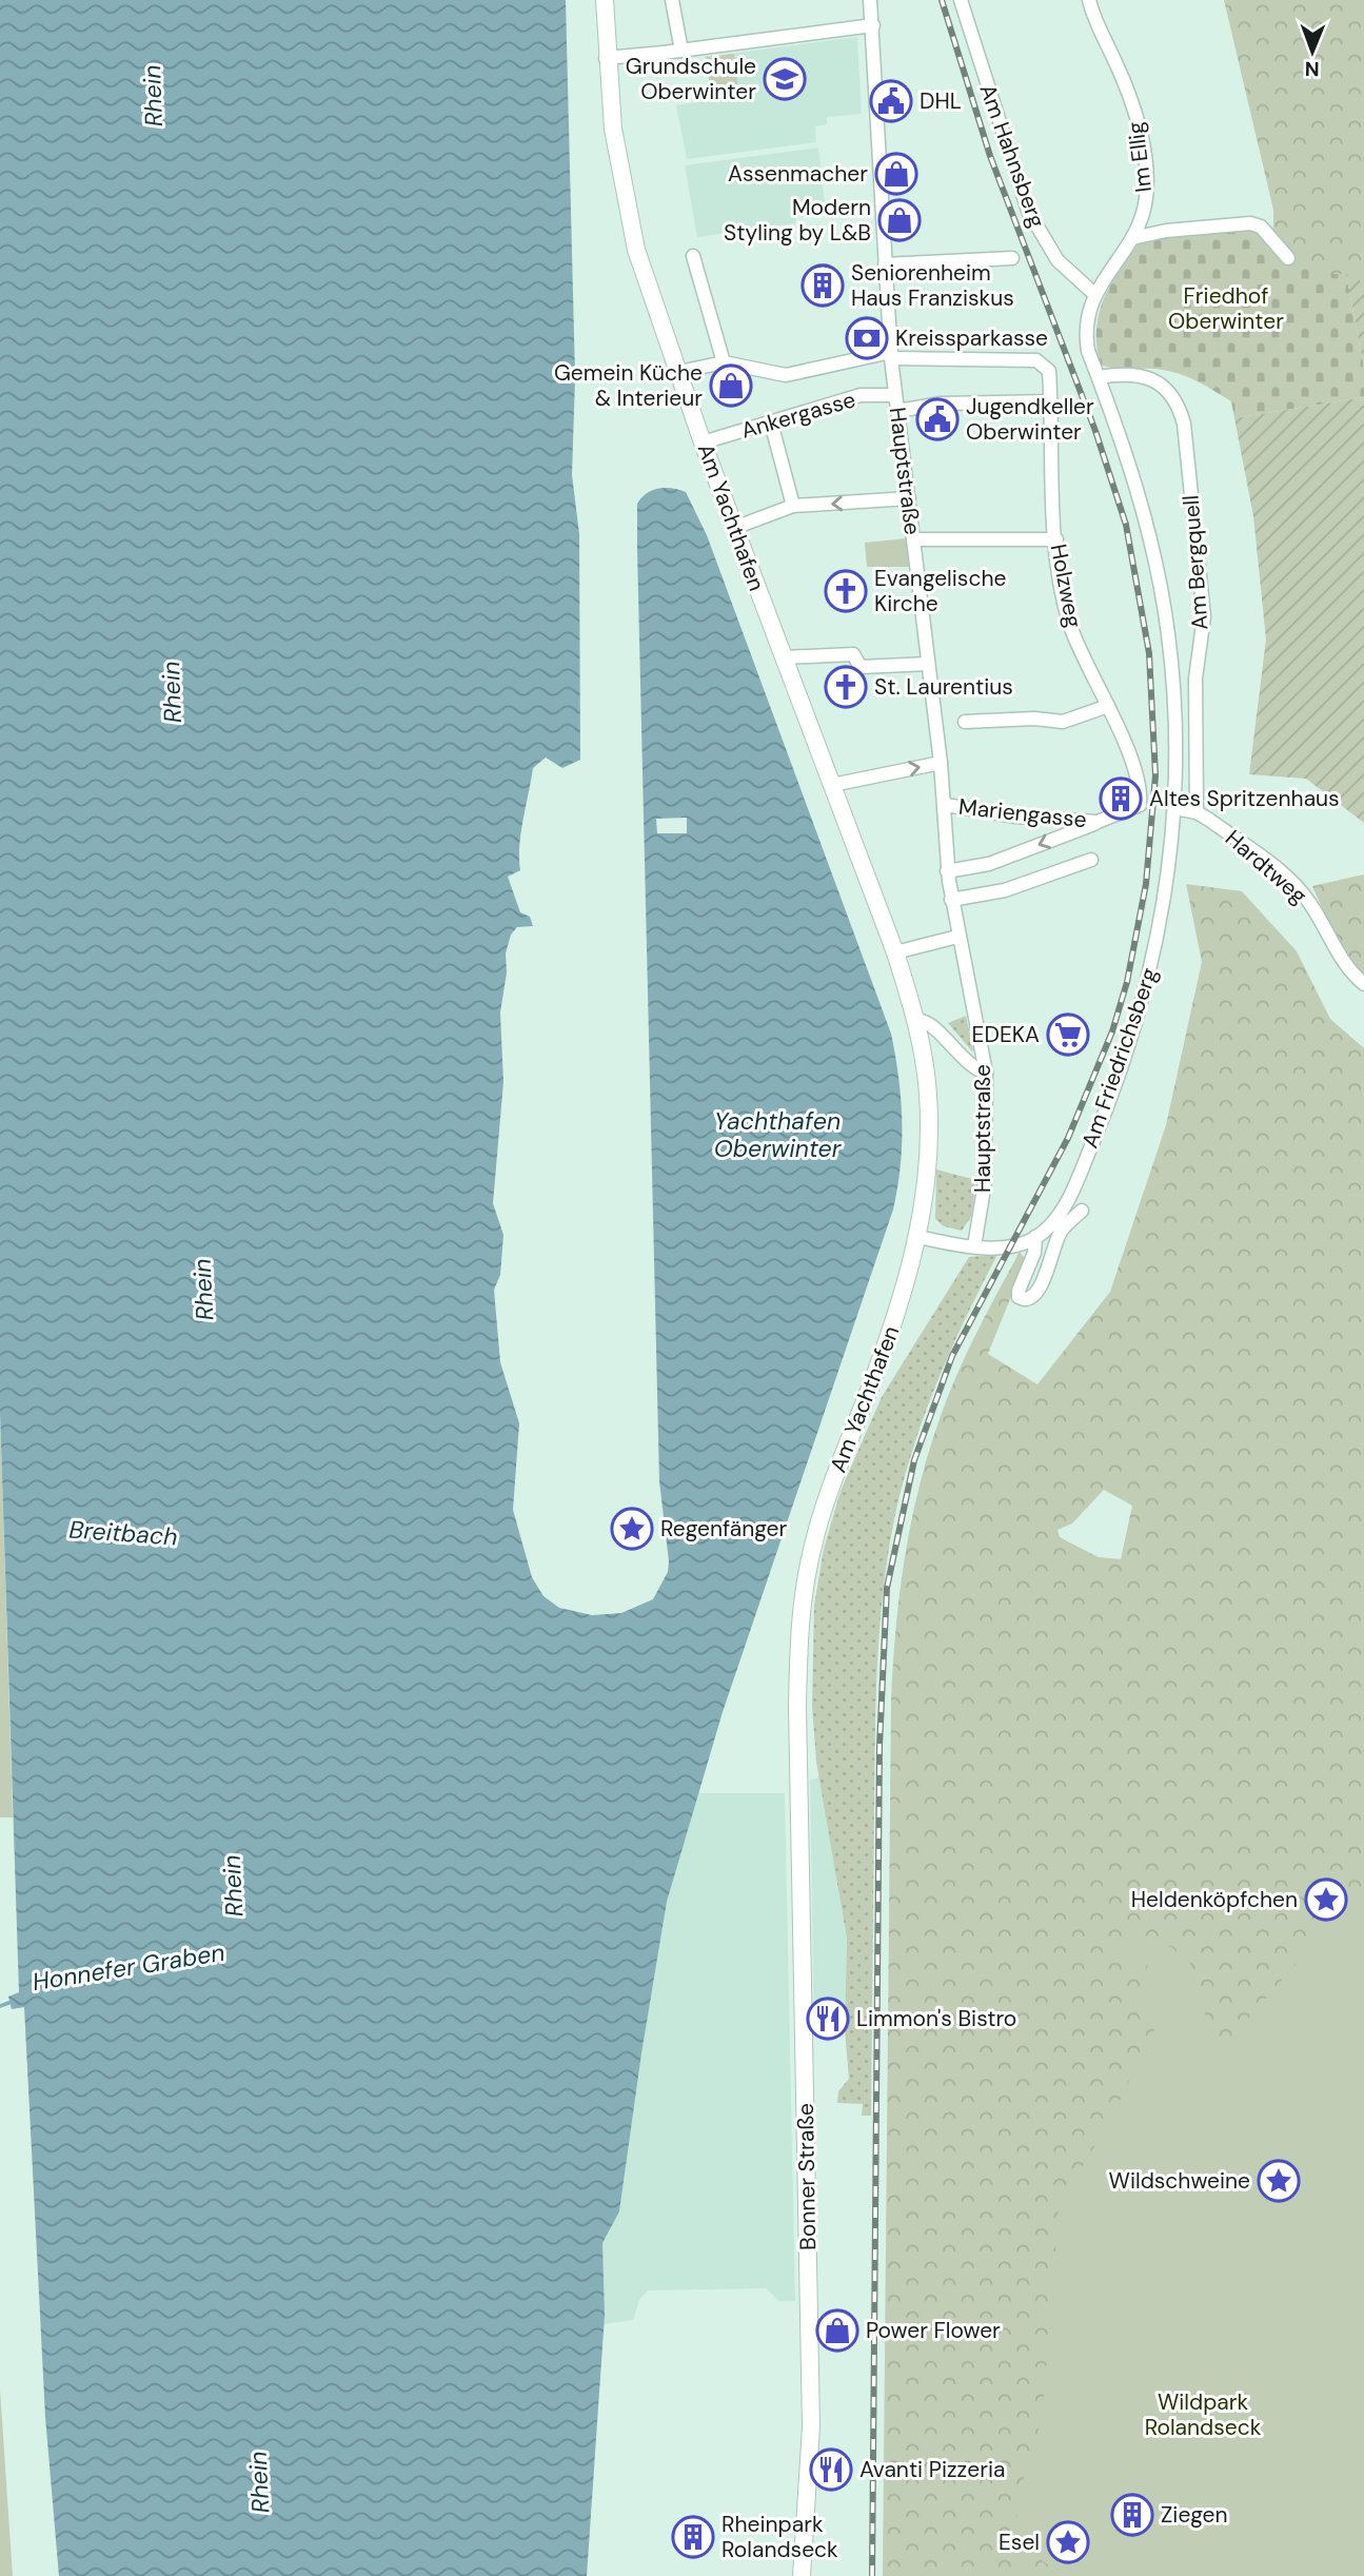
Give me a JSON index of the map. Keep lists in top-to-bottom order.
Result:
{
  "streets": {
    "main road": ["Am Yachthafen", "Bonner Straße"],
    "street": [
      "Am Hahnsberg",
      "Im Ellig",
      "Ankergasse",
      "Hauptstraße",
      "Am Bergquell",
      "Holzweg",
      "Mariengasse",
      "Hardtweg",
      "Am Friedrichsberg"
    ]
  },
  "crossings": [
    ["Am Hahnsberg", "Am Friedrichsberg"],
    ["Im Ellig", "Am Friedrichsberg"],
    ["Ankergasse", "Hauptstraße"],
    ["Ankergasse", "Am Yachthafen"],
    ["Hauptstraße", "Holzweg"],
    ["Hauptstraße", "Mariengasse"],
    ["Am Yachthafen", "Bonner Straße"],
    ["Am Bergquell", "Hardtweg"],
    ["Am Bergquell", "Am Friedrichsberg"],
    ["Holzweg", "Mariengasse"],
    ["Hardtweg", "Am Friedrichsberg"]
  ],
  "water": [
    "Rhein",
    "Yachthafen Oberwinter",
    "Breitbach",
    "Honnefer Graben"
  ],
  "parks": ["Friedhof Oberwinter", "Wildpark Rolandseck"],
  "places": {
    "school or university": ["Grundschule Oberwinter"],
    "public building": ["DHL", "Jugendkeller Oberwinter"],
    "shop": [
      "Assenmacher",
      "Modern Styling by L&B",
      "Gemein Küche & Interieur",
      "Power Flower"
    ],
    "building": [
      "Seniorenheim Haus Franziskus",
      "Altes Spritzenhaus",
      "Ziegen",
      "Rheinpark Rolandseck"
    ],
    "bank": ["Kreissparkasse"],
    "church": ["Evangelische Kirche", "St. Laurentius"],
    "supermarket": ["EDEKA"],
    "place": [
      "Regenfänger",
      "Heldenköpfchen",
      "Wildschweine",
      "Esel"
    ],
    "restaurant": ["Limmon's Bistro", "Avanti Pizzeria"]
  },
  "north": "bottom"
}
